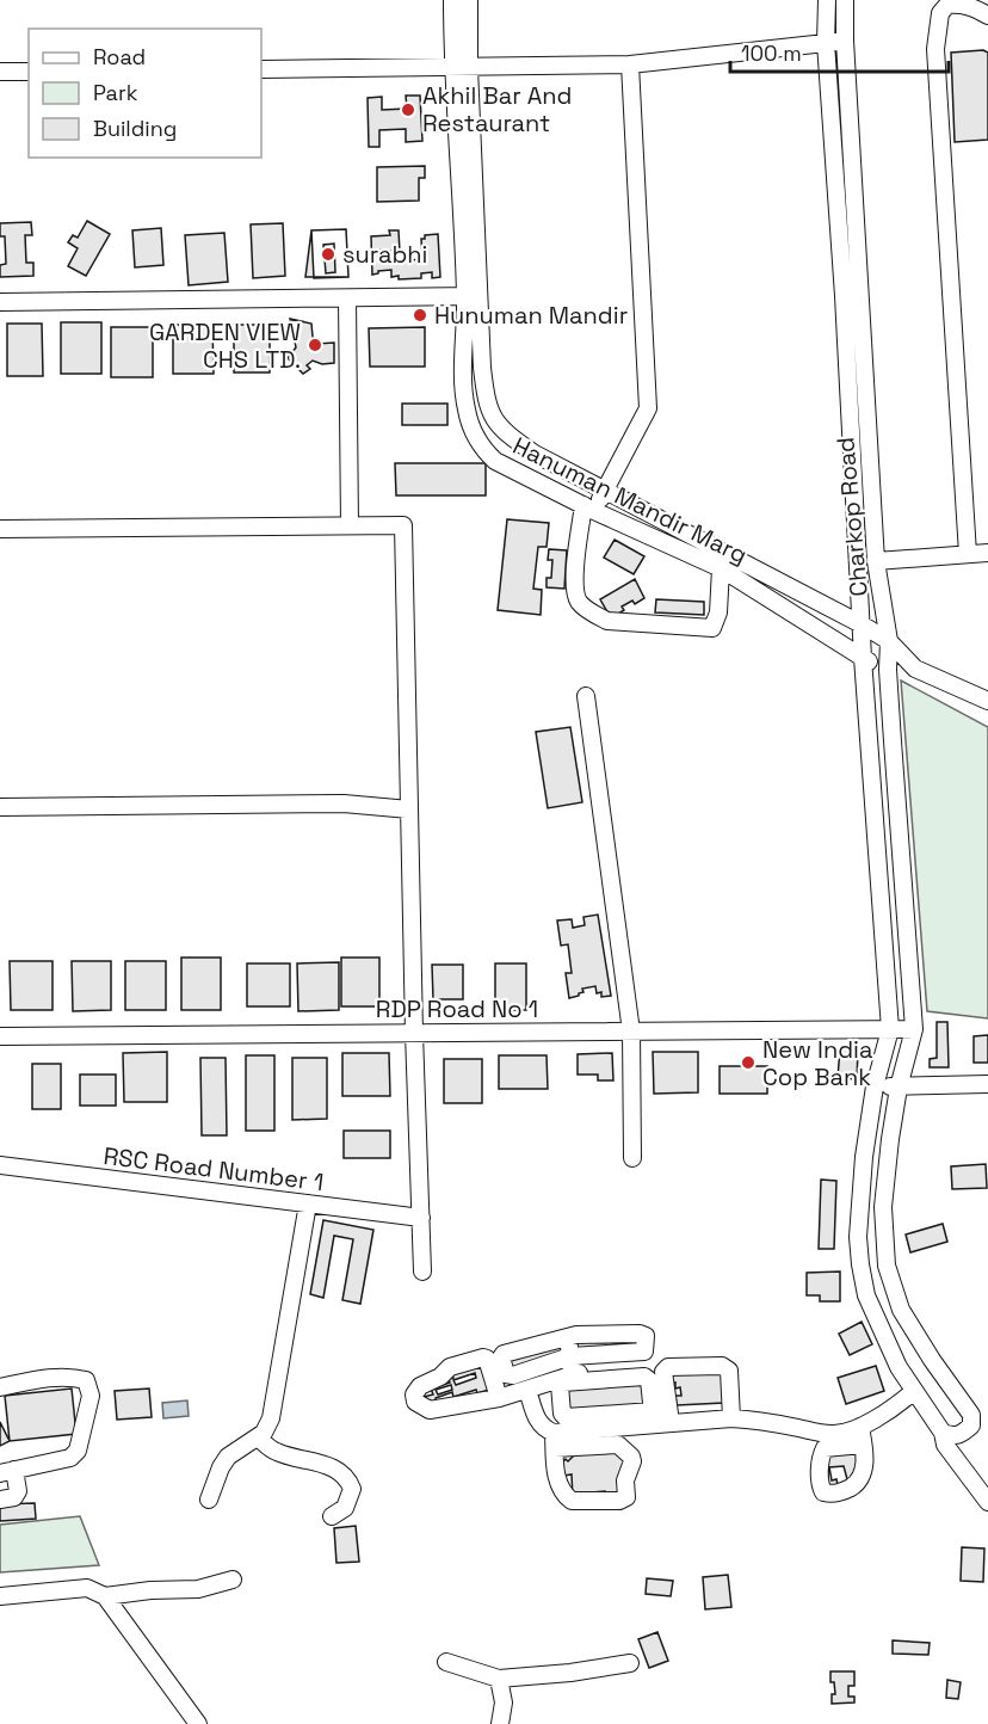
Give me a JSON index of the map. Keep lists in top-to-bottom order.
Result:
{
  "streets": {
    "street": [
      "Hanuman Mandir Marg",
      "Charkop Road",
      "RDP Road No 1",
      "RSC Road Number 1"
    ]
  },
  "crossings": [
    ["Hanuman Mandir Marg", "Charkop Road"],
    ["Charkop Road", "RDP Road No 1"]
  ],
  "places": [
    "Akhil Bar And Restaurant",
    "surabhi",
    "Hunuman Mandir",
    "GARDEN VIEW CHS LTD.",
    "New India Cop Bank"
  ],
  "legend": ["Road", "Park", "Building"],
  "scale_bar": "100 m"
}
